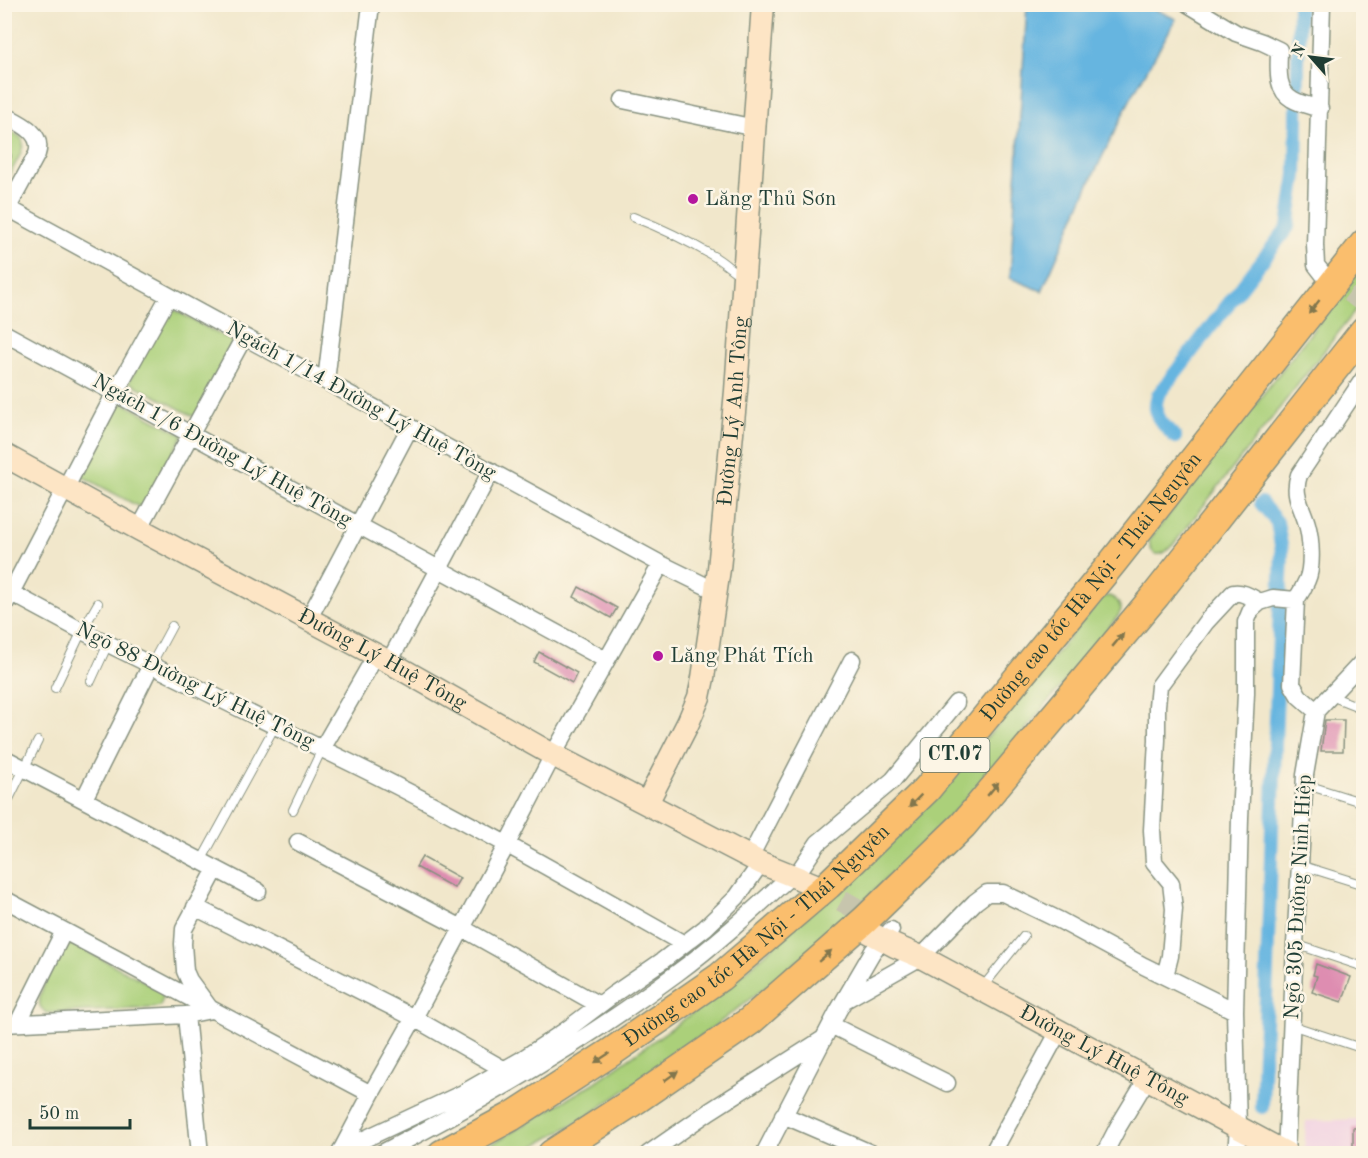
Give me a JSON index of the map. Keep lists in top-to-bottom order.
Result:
{
  "streets": {
    "highway": ["Đường cao tốc Hà Nội - Thái Nguyên", "CT.07"],
    "main road": ["Đường Lý Anh Tông", "Đường Lý Huệ Tông"],
    "street": [
      "Ngách 1/14 Đường Lý Huệ Tông",
      "Ngách 1/6 Đường Lý Huệ Tông",
      "Ngõ 88 Đường Lý Huệ Tông",
      "Ngõ 305 Đường Ninh Hiệp"
    ]
  },
  "crossings": [
    ["Ngách 1/14 Đường Lý Huệ Tông", "Đường Lý Anh Tông"],
    ["Ngách 1/14 Đường Lý Huệ Tông", "Ngõ 88 Đường Lý Huệ Tông"],
    ["Đường Lý Anh Tông", "Đường Lý Huệ Tông"],
    ["Ngách 1/6 Đường Lý Huệ Tông", "Ngõ 88 Đường Lý Huệ Tông"],
    ["Đường Lý Huệ Tông", "Ngõ 88 Đường Lý Huệ Tông"],
    ["Đường Lý Huệ Tông", "Ngõ 305 Đường Ninh Hiệp"]
  ],
  "places": ["Lăng Thủ Sơn", "Lăng Phát Tích"],
  "scale_bar": "50 m",
  "north": "top left"
}
